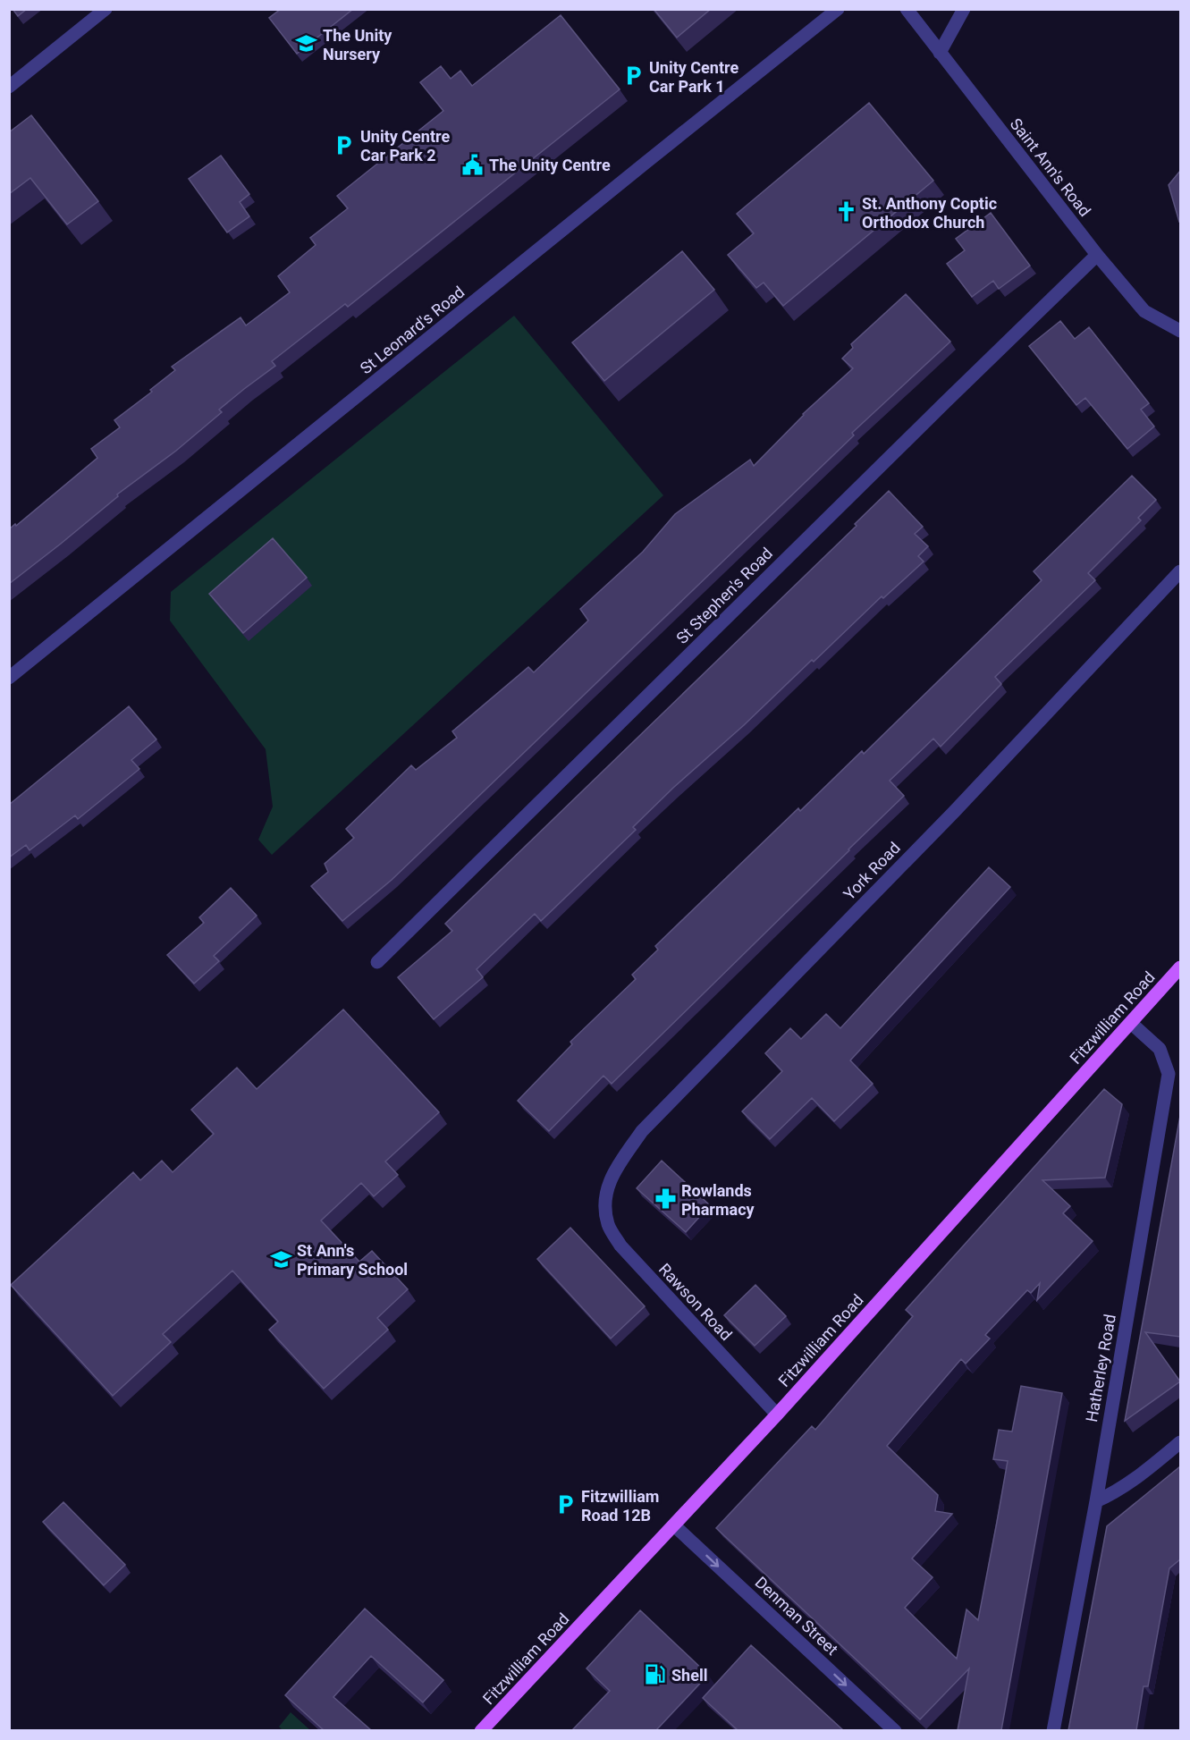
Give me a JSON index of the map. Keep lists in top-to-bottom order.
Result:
{
  "streets": {
    "main road": ["Fitzwilliam Road"],
    "street": [
      "Saint Ann's Road",
      "St Leonard's Road",
      "St Stephen's Road",
      "York Road",
      "Rawson Road",
      "Hatherley Road",
      "Denman Street"
    ]
  },
  "crossings": [
    ["Saint Ann's Road", "St Stephen's Road"],
    ["York Road", "Rawson Road"],
    ["Fitzwilliam Road", "Rawson Road"],
    ["Fitzwilliam Road", "Hatherley Road"],
    ["Fitzwilliam Road", "Denman Street"]
  ],
  "one_way": ["Denman Street"],
  "places": {
    "school or university": ["The Unity Nursery", "St Ann's Primary School"],
    "parking": ["Unity Centre Car Park 1", "Unity Centre Car Park 2", "Fitzwilliam Road 12B"],
    "public building": ["The Unity Centre"],
    "church": ["St. Anthony Coptic Orthodox Church"],
    "pharmacy": ["Rowlands Pharmacy"],
    "fuel station": ["Shell"]
  }
}
